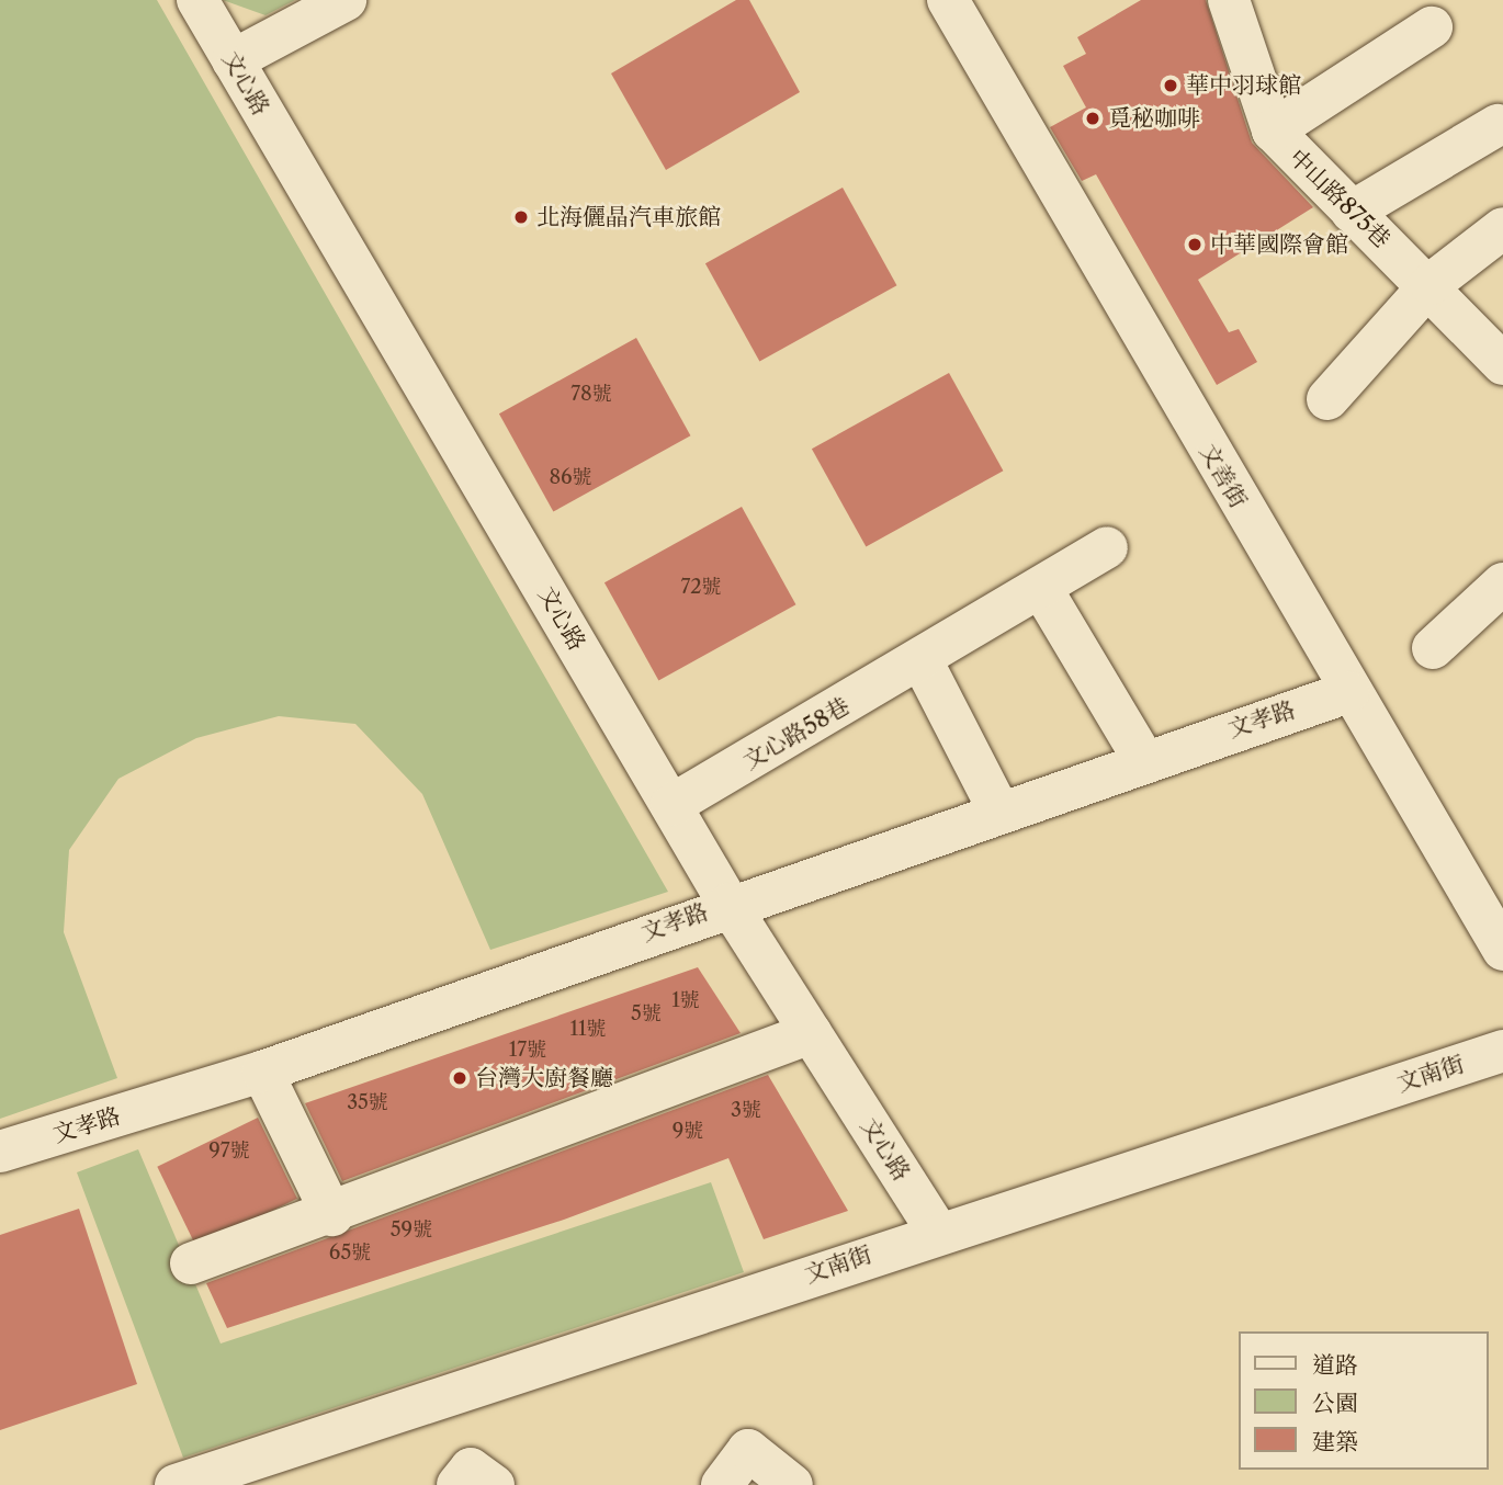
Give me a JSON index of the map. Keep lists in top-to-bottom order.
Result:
{
  "streets": {
    "street": [
      "文心路",
      "中山路875巷",
      "文善街",
      "文孝路",
      "文心路58巷",
      "文南街"
    ]
  },
  "crossings": [
    ["文心路", "文孝路"],
    ["文心路", "文心路58巷"],
    ["文心路", "文南街"],
    ["文善街", "文孝路"]
  ],
  "places": [
    "華中羽球館",
    "覓秘咖啡",
    "北海儷晶汽車旅館",
    "中華國際會館",
    "台灣大廚餐廳"
  ],
  "house_numbers": [
    "78號",
    "86號",
    "72號",
    "1號",
    "5號",
    "11號",
    "17號",
    "35號",
    "3號",
    "9號",
    "97號",
    "59號",
    "65號"
  ],
  "legend": ["道路", "公園", "建築"]
}
